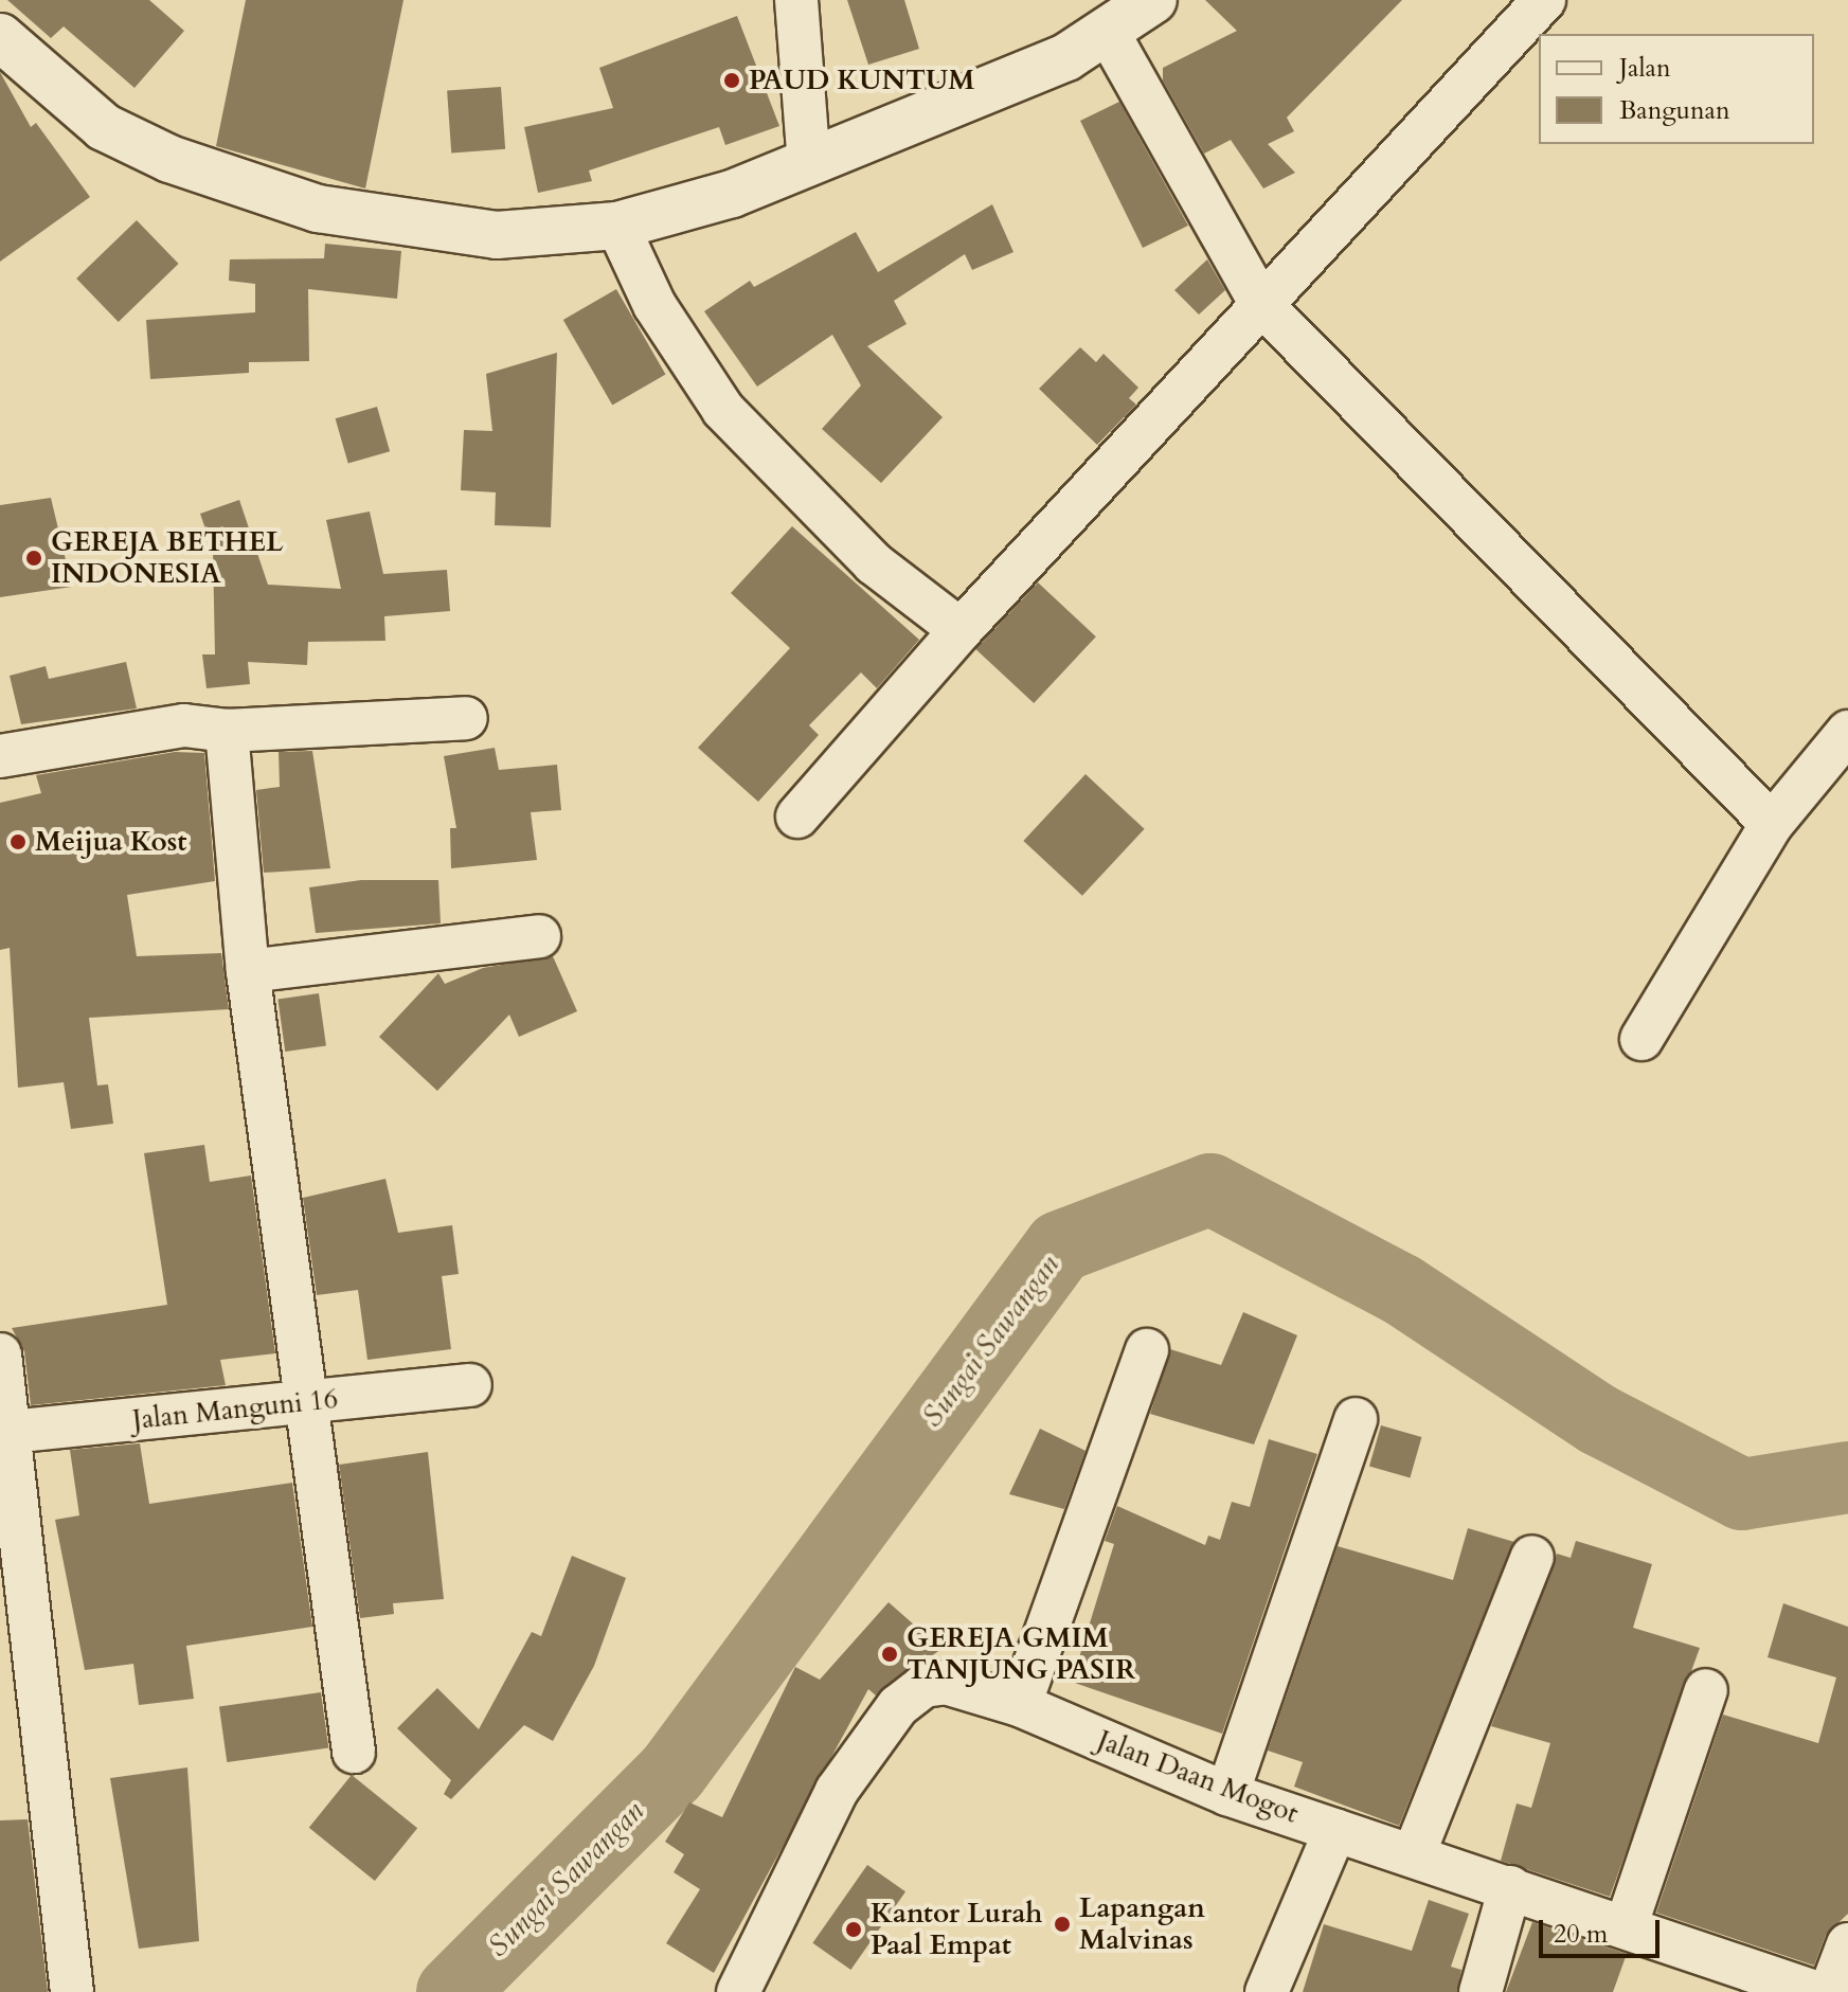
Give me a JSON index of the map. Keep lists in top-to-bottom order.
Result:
{
  "streets": {
    "street": ["Jalan Manguni 16", "Jalan Daan Mogot"]
  },
  "water": ["Sungai Sawangan"],
  "places": [
    "PAUD KUNTUM",
    "GEREJA BETHEL INDONESIA",
    "Meijua Kost",
    "GEREJA GMIM TANJUNG PASIR",
    "Lapangan Malvinas",
    "Kantor Lurah Paal Empat"
  ],
  "legend": ["Jalan", "Bangunan"],
  "scale_bar": "20 m"
}
